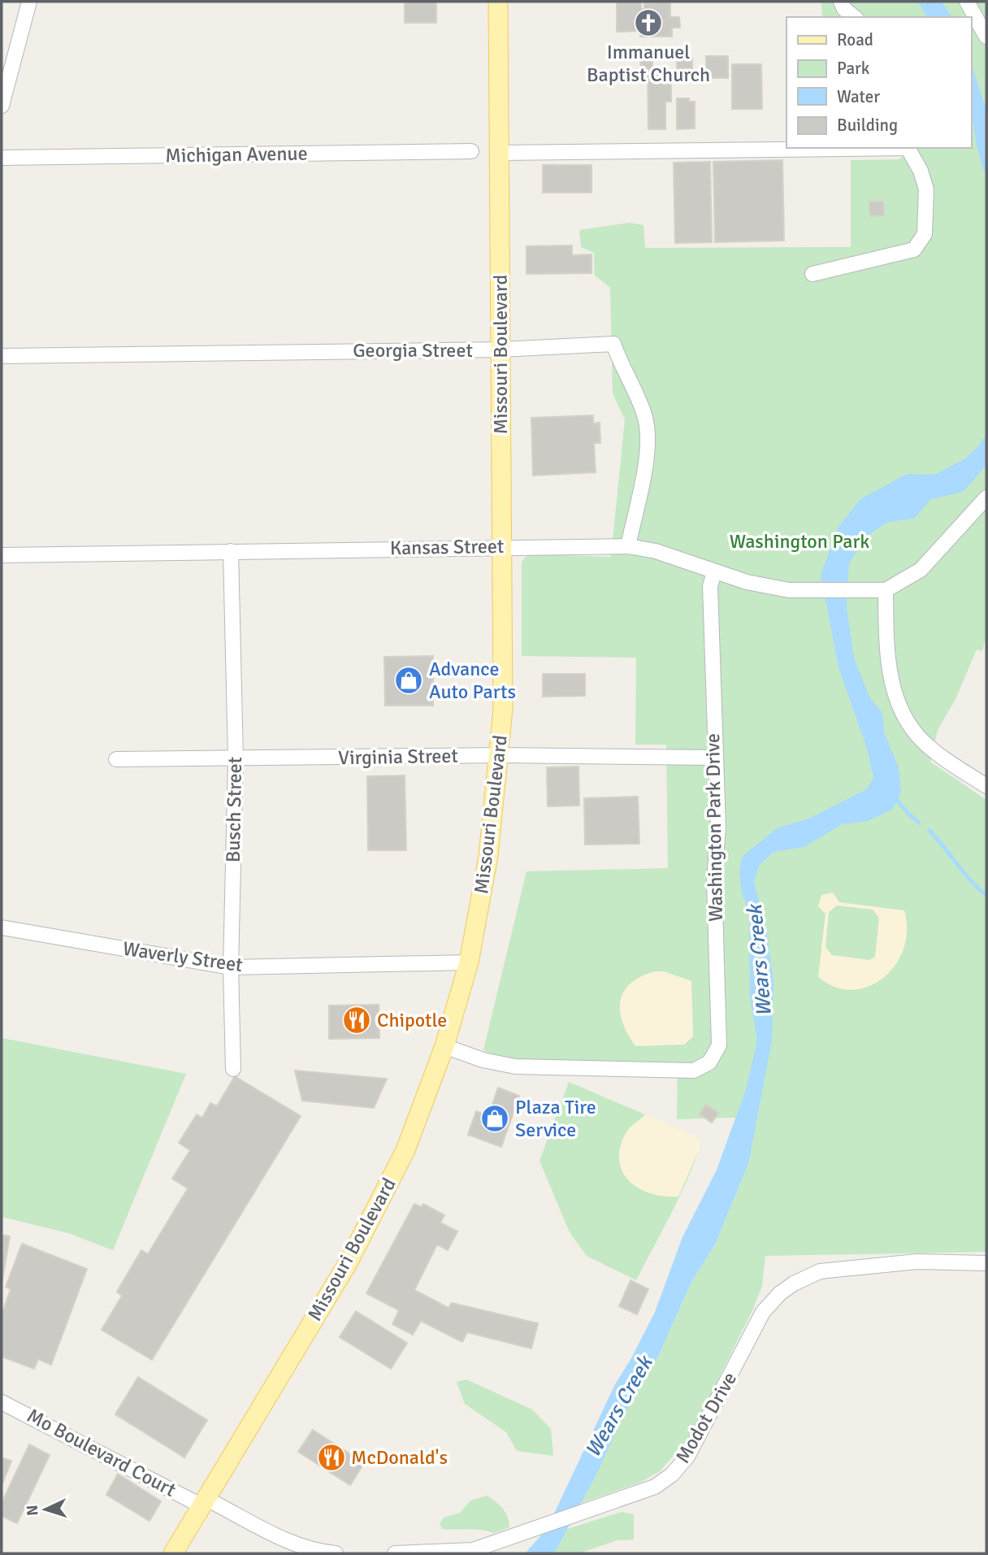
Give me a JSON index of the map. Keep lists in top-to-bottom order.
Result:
{
  "streets": {
    "main road": ["Missouri Boulevard"],
    "street": [
      "Michigan Avenue",
      "Georgia Street",
      "Kansas Street",
      "Virginia Street",
      "Busch Street",
      "Washington Park Drive",
      "Waverly Street",
      "Modot Drive",
      "Mo Boulevard Court"
    ]
  },
  "crossings": [
    ["Georgia Street", "Missouri Boulevard"],
    ["Georgia Street", "Kansas Street"],
    ["Missouri Boulevard", "Kansas Street"],
    ["Missouri Boulevard", "Virginia Street"],
    ["Missouri Boulevard", "Washington Park Drive"],
    ["Missouri Boulevard", "Waverly Street"],
    ["Missouri Boulevard", "Mo Boulevard Court"],
    ["Kansas Street", "Busch Street"],
    ["Kansas Street", "Washington Park Drive"],
    ["Virginia Street", "Busch Street"],
    ["Virginia Street", "Washington Park Drive"],
    ["Busch Street", "Waverly Street"]
  ],
  "water": ["Wears Creek"],
  "parks": ["Washington Park"],
  "places": {
    "church": ["Immanuel Baptist Church"],
    "shop": ["Advance Auto Parts", "Plaza Tire Service"],
    "restaurant": ["Chipotle", "McDonald's"]
  },
  "legend": [
    "Road",
    "Park",
    "Water",
    "Building"
  ],
  "north": "left"
}
